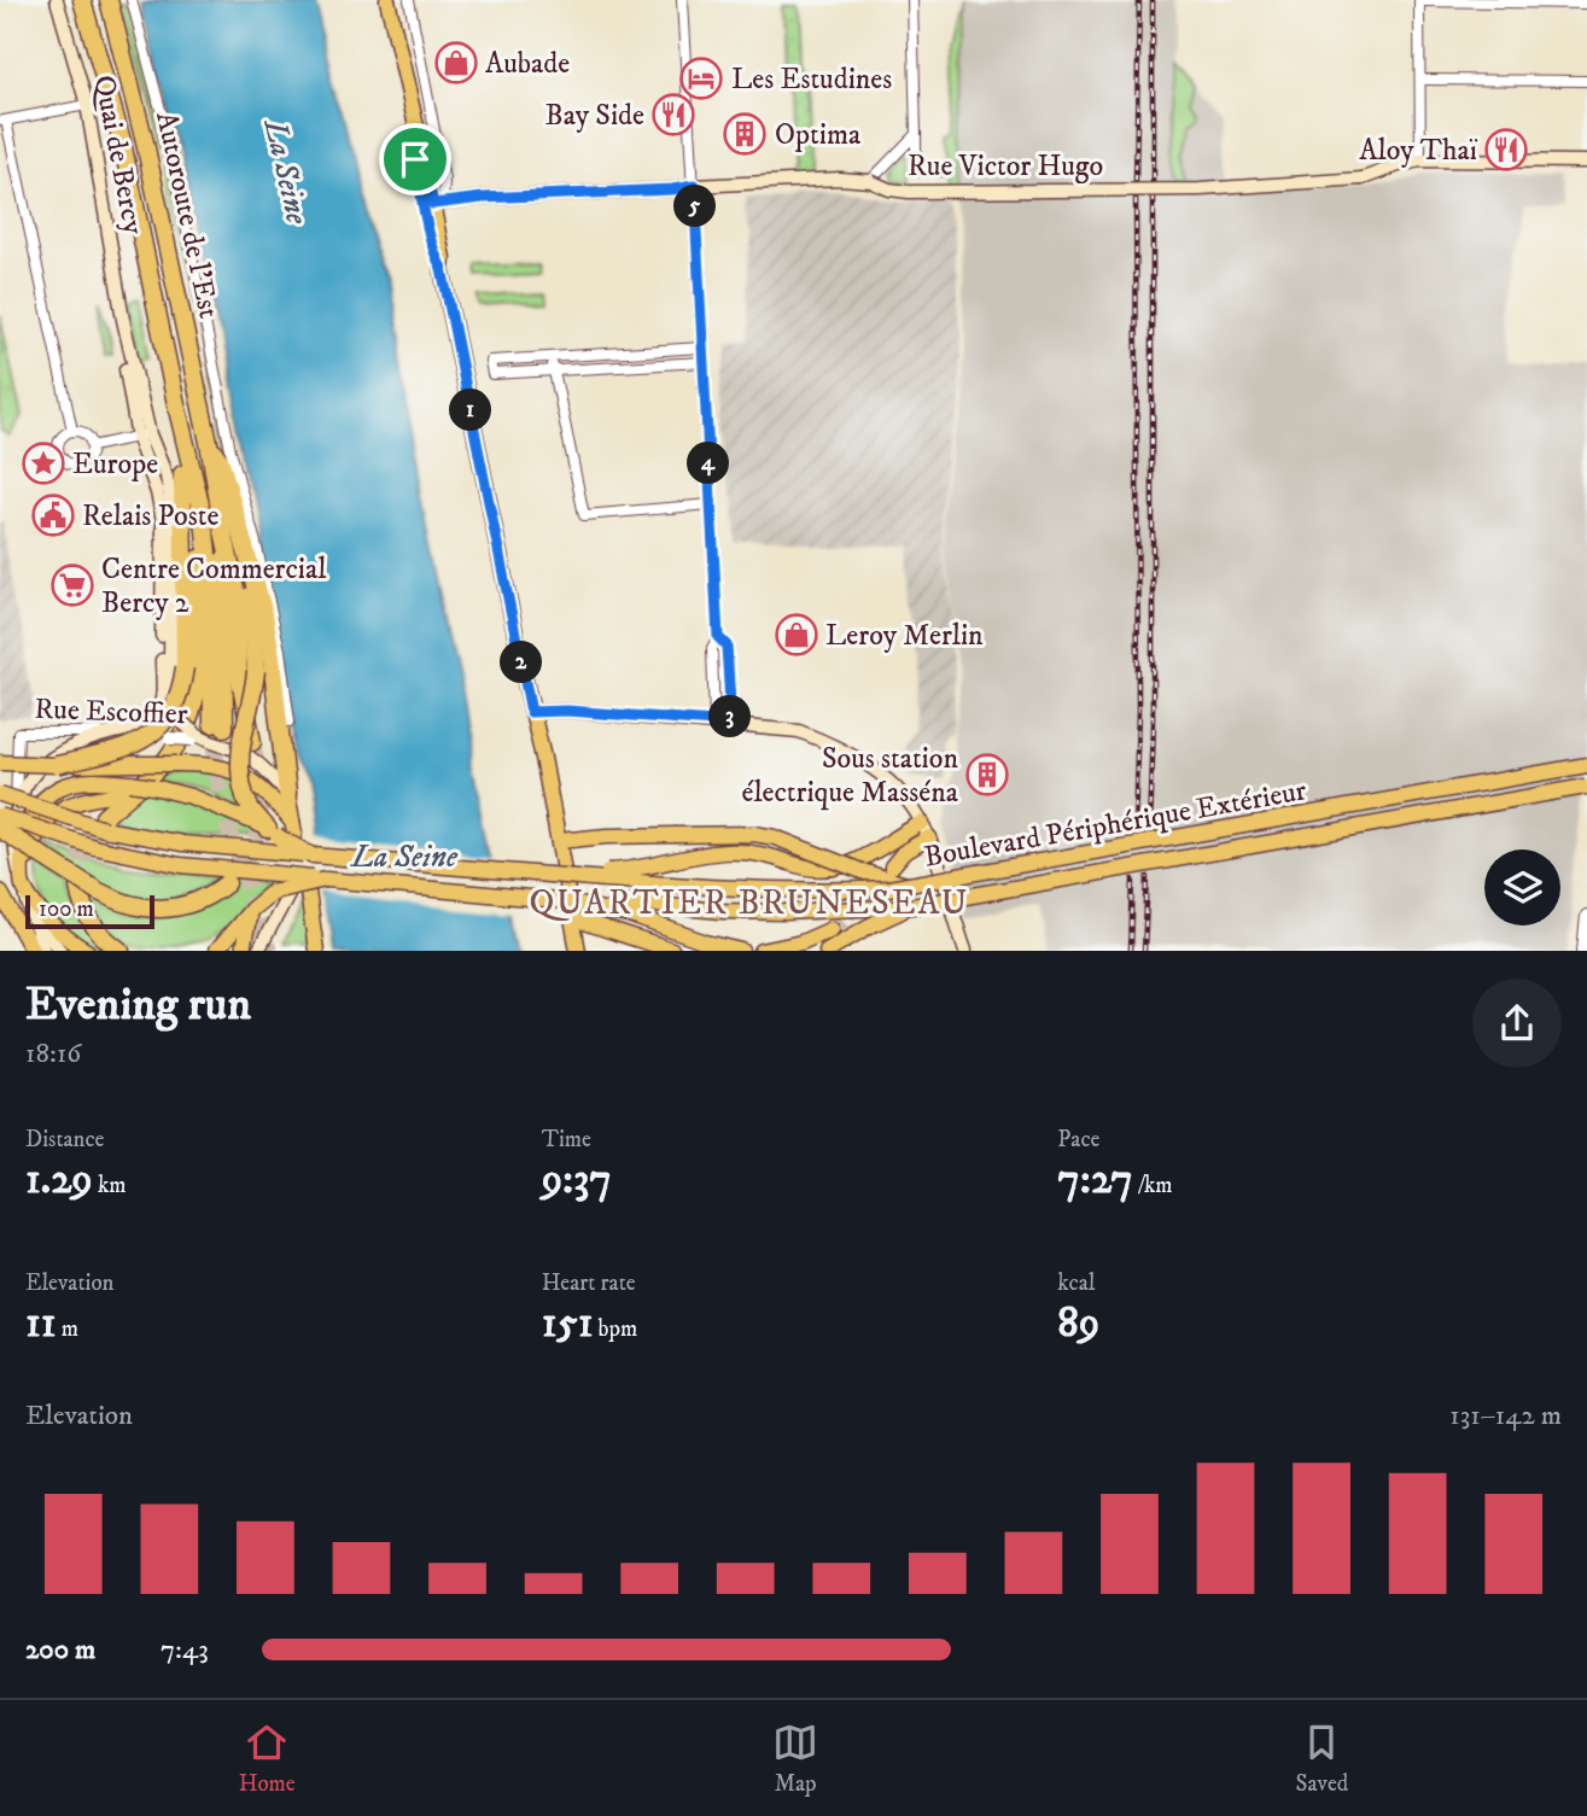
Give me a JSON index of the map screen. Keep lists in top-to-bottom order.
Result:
{
  "streets": {
    "highway": ["Autoroute de l’Est"],
    "main road": ["Quai de Bercy", "Rue Victor Hugo", "Boulevard Périphérique Extérieur"],
    "street": ["Rue Escoffier"]
  },
  "crossings": [
    ["Quai de Bercy", "Rue Escoffier"]
  ],
  "districts": ["QUARTIER BRUNESEAU"],
  "water": ["La Seine"],
  "places": {
    "shop": ["Aubade", "Leroy Merlin"],
    "hotel": ["Les Estudines"],
    "restaurant": ["Bay Side", "Aloy Thaï"],
    "building": ["Optima", "Sous station électrique Masséna"],
    "place": ["Europe"],
    "public building": ["Relais Poste"],
    "supermarket": ["Centre Commercial Bercy 2"]
  },
  "scale_bar": "100 m",
  "page": {
    "pins": [
      "5",
      "1",
      "4",
      "2",
      "3"
    ],
    "scale": "100 m",
    "heading": ["Evening run", "18:16"],
    "stats": [
      ["Distance", "1.29 km"],
      ["Time", "9:37"],
      ["Pace", "7:27 /km"],
      ["Elevation", "11 m"],
      ["Heart rate", "151 bpm"],
      ["kcal", "89"]
    ],
    "chart": ["Elevation", "131–142 m"],
    "list": [
      {
        "name": "200 m",
        "note": "7:43"
      }
    ],
    "tabs": ["Home", "Map", "Saved"]
  }
}
